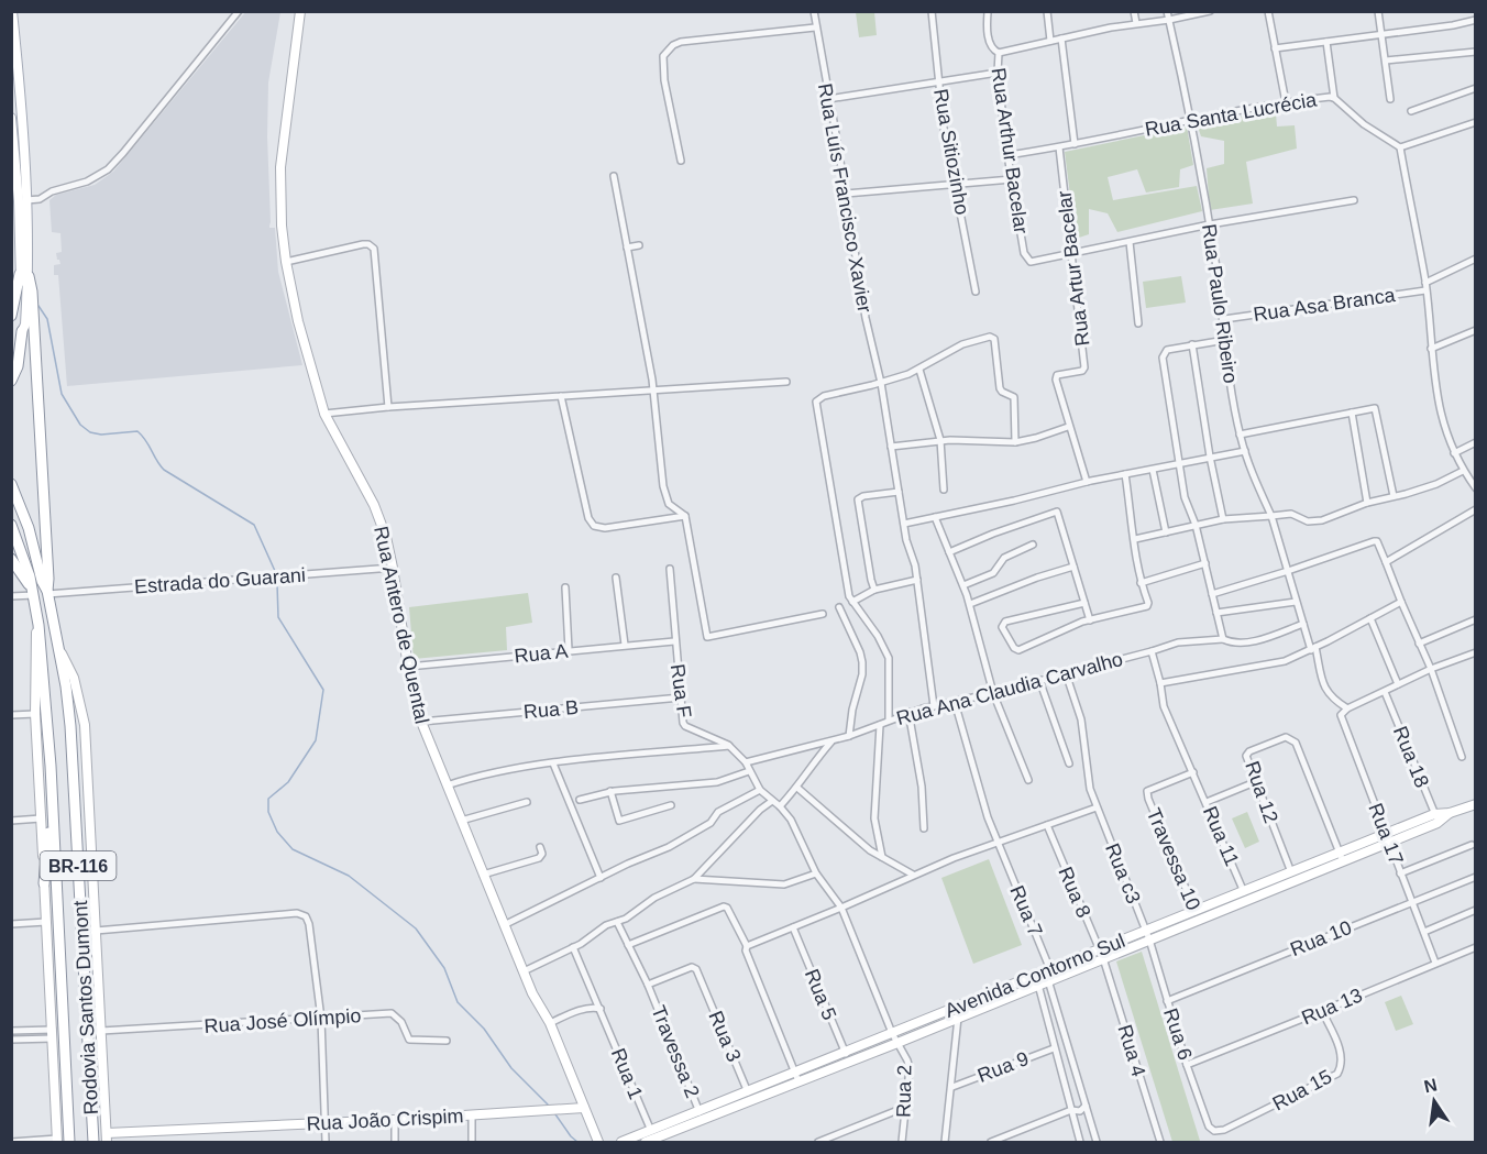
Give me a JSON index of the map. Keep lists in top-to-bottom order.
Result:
{
  "streets": {
    "highway": ["BR-116", "Rodovia Santos Dumont"],
    "street": [
      "Rua Santa Lucrécia",
      "Rua Arthur Bacelar",
      "Rua Sitiozinho",
      "Rua Luís Francisco Xavier",
      "Rua Artur Bacelar",
      "Rua Paulo Ribeiro",
      "Rua Asa Branca",
      "Estrada do Guarani",
      "Rua Antero de Quental",
      "Rua A",
      "Rua Ana Claudia Carvalho",
      "Rua F",
      "Rua B",
      "Rua 18",
      "Rua 12",
      "Rua 17",
      "Rua 11",
      "Travessa 10",
      "Rua c3",
      "Rua 8",
      "Rua 7",
      "Rua 10",
      "Avenida Contorno Sul",
      "Rua 5",
      "Rua 13",
      "Rua José Olímpio",
      "Rua 6",
      "Rua 3",
      "Rua 4",
      "Travessa 2",
      "Rua 9",
      "Rua 1",
      "Rua 15",
      "Rua 2",
      "Rua João Crispim"
    ]
  },
  "crossings": [
    ["Rua Santa Lucrécia", "Rua Arthur Bacelar"],
    ["Rua Santa Lucrécia", "Rua Artur Bacelar"],
    ["Rua Santa Lucrécia", "Rua Paulo Ribeiro"],
    ["Rua Arthur Bacelar", "Rua Artur Bacelar"],
    ["Rua Luís Francisco Xavier", "Rua Ana Claudia Carvalho"],
    ["Rua Paulo Ribeiro", "Rua Asa Branca"],
    ["Rua Paulo Ribeiro", "Rua 17"],
    ["Estrada do Guarani", "Rua Antero de Quental"],
    ["Estrada do Guarani", "Rodovia Santos Dumont"],
    ["Rua Antero de Quental", "Rua A"],
    ["Rua Antero de Quental", "Rua B"],
    ["Rua Antero de Quental", "Rua João Crispim"],
    ["Rua A", "Rua F"],
    ["Rua Ana Claudia Carvalho", "Rua F"],
    ["Rua Ana Claudia Carvalho", "Rua 11"],
    ["Rua Ana Claudia Carvalho", "Travessa 10"],
    ["Rua Ana Claudia Carvalho", "Rua c3"],
    ["Rua Ana Claudia Carvalho", "Rua 7"],
    ["Rua F", "Rua B"],
    ["Rua 18", "Avenida Contorno Sul"],
    ["Rua 12", "Avenida Contorno Sul"],
    ["Rua 17", "Rua 10"],
    ["Rua 17", "Avenida Contorno Sul"],
    ["Rua 17", "Rua 13"],
    ["Rua 11", "Travessa 10"],
    ["Rua 11", "Avenida Contorno Sul"],
    ["Travessa 10", "Avenida Contorno Sul"],
    ["BR-116", "Rodovia Santos Dumont"],
    ["BR-116", "Rua José Olímpio"],
    ["BR-116", "Rua João Crispim"],
    ["Rua c3", "Avenida Contorno Sul"],
    ["Rua c3", "Rua 6"],
    ["Rua 8", "Avenida Contorno Sul"],
    ["Rua 8", "Rua 4"],
    ["Rua 7", "Avenida Contorno Sul"],
    ["Rua 10", "Rua 6"],
    ["Avenida Contorno Sul", "Rua 5"],
    ["Avenida Contorno Sul", "Rua 6"],
    ["Avenida Contorno Sul", "Rua 3"],
    ["Avenida Contorno Sul", "Rua 4"],
    ["Avenida Contorno Sul", "Travessa 2"],
    ["Avenida Contorno Sul", "Rua 1"],
    ["Avenida Contorno Sul", "Rua 2"],
    ["Rua 13", "Rua 6"],
    ["Rua 13", "Rua 15"],
    ["Rua 6", "Rua 15"],
    ["Rua 3", "Travessa 2"]
  ],
  "north": "top"
}
